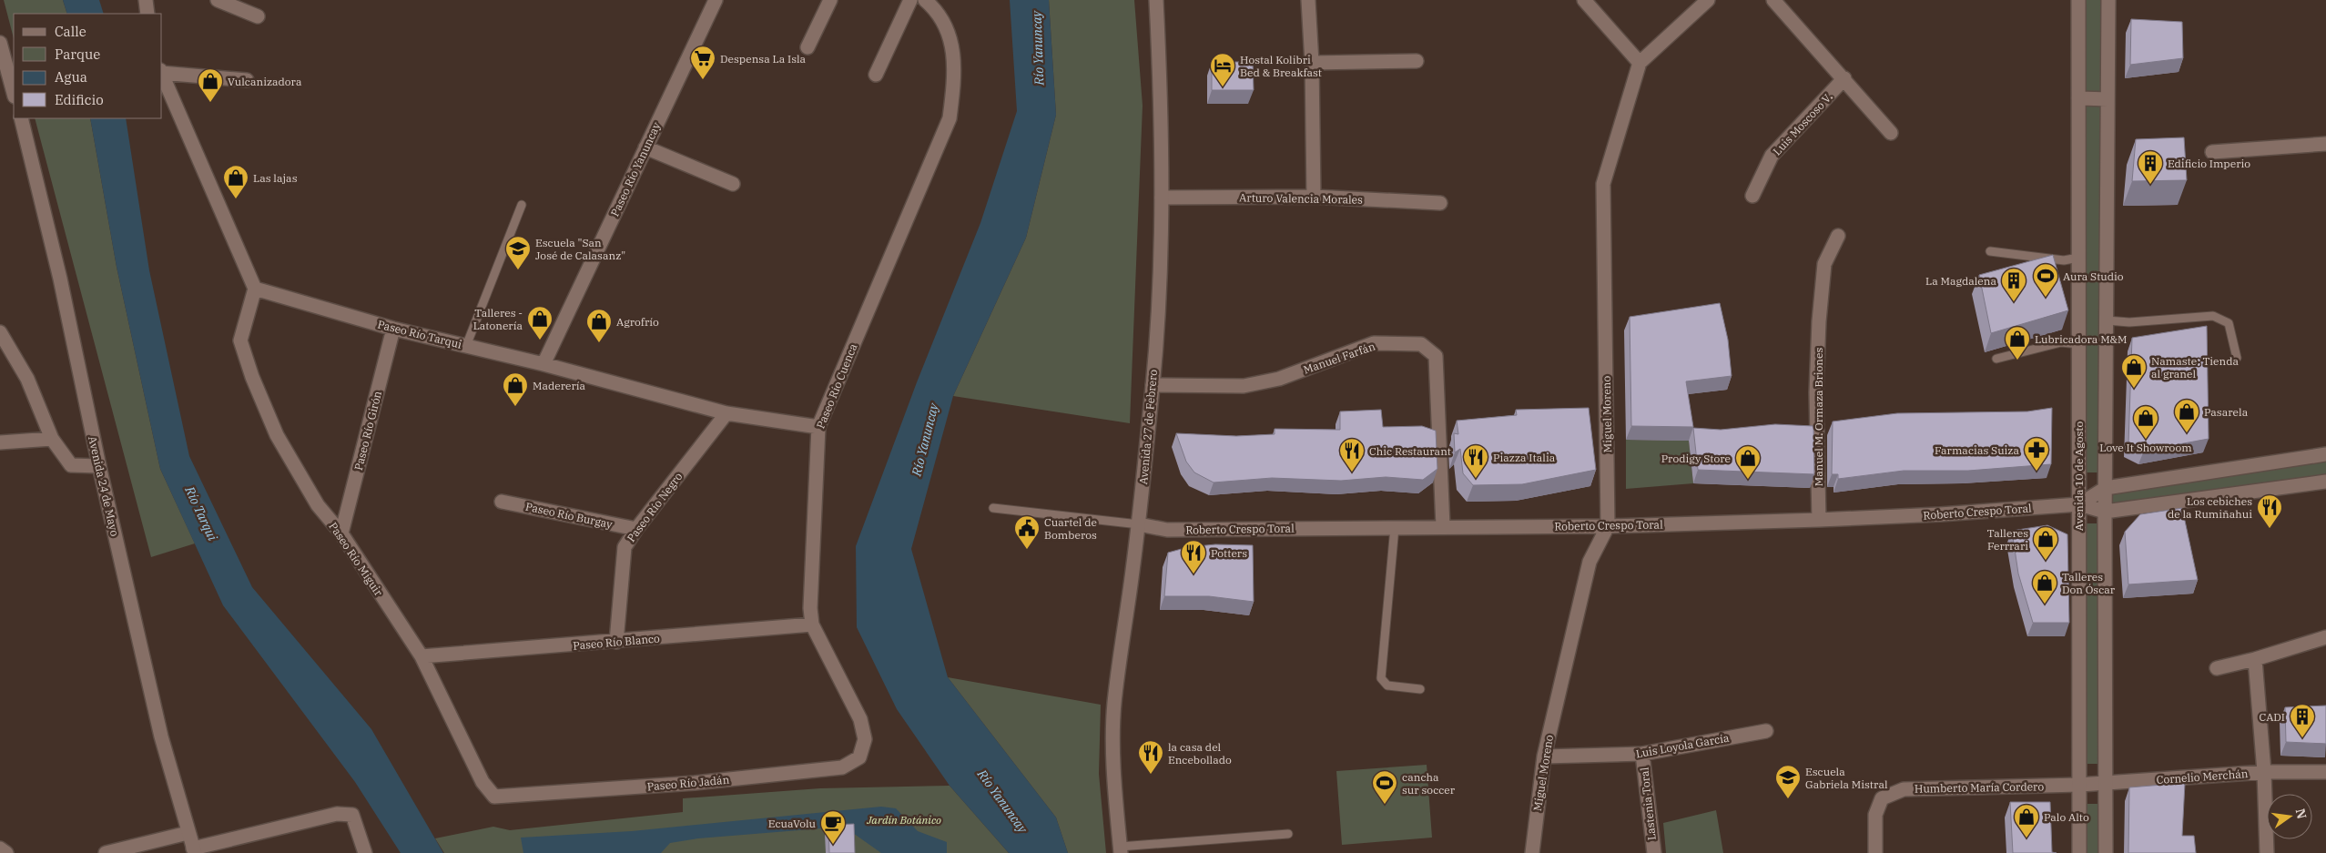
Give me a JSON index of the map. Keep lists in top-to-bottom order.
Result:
{
  "streets": {
    "street": [
      "Luis Moscoso V.",
      "Paseo Río Yanuncay",
      "Arturo Valencia Morales",
      "Paseo Río Tarqui",
      "Manuel Farfán",
      "Paseo Río Cuenca",
      "Miguel Moreno",
      "Manuel M. Ormaza Briones",
      "Avenida 27 de Febrero",
      "Paseo Río Girón",
      "Avenida 10 de Agosto",
      "Avenida 24 de Mayo",
      "Paseo Río Negro",
      "Roberto Crespo Toral",
      "Paseo Río Burgay",
      "Paseo Río Miguir",
      "Paseo Río Blanco",
      "Luis Loyola García",
      "Cornelio Merchán",
      "Paseo Río Jadán",
      "Humberto María Cordero",
      "Lastenia Toral"
    ]
  },
  "crossings": [
    ["Paseo Río Yanuncay", "Paseo Río Tarqui"],
    ["Arturo Valencia Morales", "Avenida 27 de Febrero"],
    ["Paseo Río Tarqui", "Paseo Río Cuenca"],
    ["Paseo Río Tarqui", "Paseo Río Girón"],
    ["Paseo Río Tarqui", "Paseo Río Negro"],
    ["Paseo Río Tarqui", "Paseo Río Miguir"],
    ["Manuel Farfán", "Avenida 27 de Febrero"],
    ["Manuel Farfán", "Roberto Crespo Toral"],
    ["Paseo Río Cuenca", "Paseo Río Blanco"],
    ["Paseo Río Cuenca", "Paseo Río Jadán"],
    ["Miguel Moreno", "Roberto Crespo Toral"],
    ["Miguel Moreno", "Luis Loyola García"],
    ["Manuel M. Ormaza Briones", "Roberto Crespo Toral"],
    ["Avenida 27 de Febrero", "Roberto Crespo Toral"],
    ["Paseo Río Girón", "Paseo Río Miguir"],
    ["Avenida 10 de Agosto", "Roberto Crespo Toral"],
    ["Avenida 10 de Agosto", "Cornelio Merchán"],
    ["Avenida 10 de Agosto", "Humberto María Cordero"],
    ["Paseo Río Negro", "Paseo Río Burgay"],
    ["Paseo Río Negro", "Paseo Río Blanco"],
    ["Paseo Río Miguir", "Paseo Río Blanco"],
    ["Paseo Río Miguir", "Paseo Río Jadán"],
    ["Luis Loyola García", "Lastenia Toral"],
    ["Cornelio Merchán", "Humberto María Cordero"]
  ],
  "water": ["Río Yanuncay", "Río Tarqui"],
  "parks": ["Jardín Botánico"],
  "places": {
    "supermarket": ["Despensa La Isla"],
    "hotel": ["Hostal Kolibri Bed & Breakfast"],
    "shop": [
      "Vulcanizadora",
      "Las lajas",
      "Talleres - Latonería",
      "Agrofrío",
      "Lubricadora M&M",
      "Namaste: Tienda al granel",
      "Maderería",
      "Pasarela",
      "Love It Showroom",
      "Prodigy Store",
      "Talleres Ferrrari",
      "Talleres Don Óscar",
      "Palo Alto"
    ],
    "building": ["Edificio Imperio", "La Magdalena", "CADI"],
    "school or university": ["Escuela \"San José de Calasanz\"", "Escuela Gabriela Mistral"],
    "sports": ["Aura Studio", "cancha sur soccer"],
    "pharmacy": ["Farmacias Suiza"],
    "restaurant": [
      "Chic Restaurant",
      "Piazza Italia",
      "Los cebiches de la Rumiñahui",
      "Potters",
      "la casa del Encebollado"
    ],
    "public building": ["Cuartel de Bomberos"],
    "cafe": ["EcuaVolu"]
  },
  "legend": [
    "Calle",
    "Parque",
    "Agua",
    "Edificio"
  ],
  "north": "right"
}
